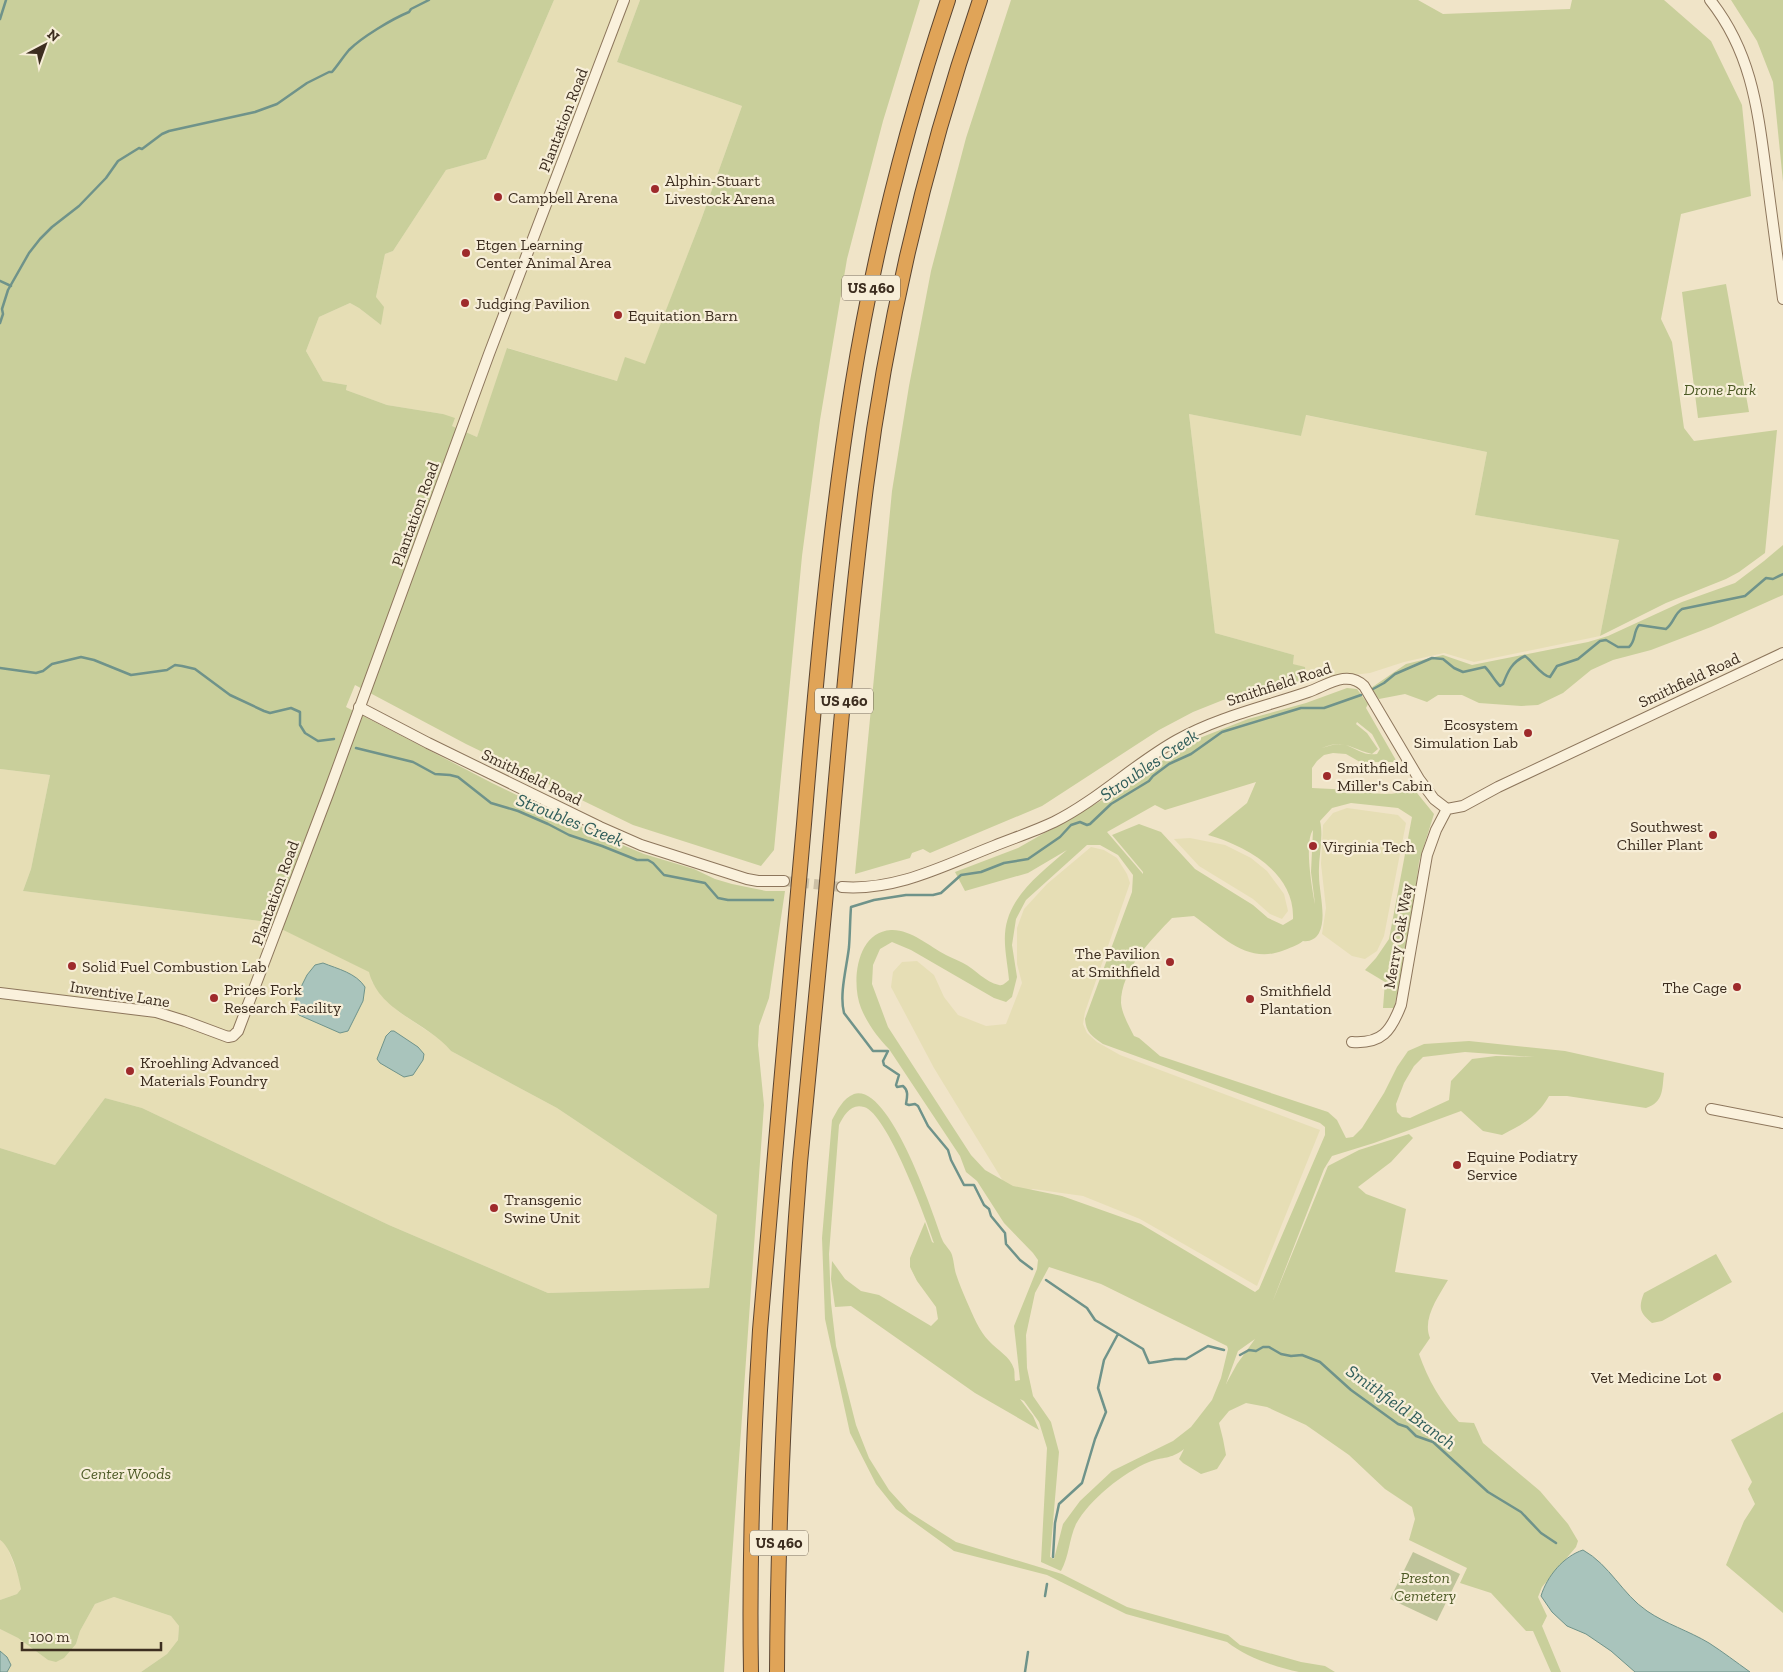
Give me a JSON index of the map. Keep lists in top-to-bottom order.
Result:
{
  "streets": {
    "highway": ["US 460"],
    "street": [
      "Plantation Road",
      "Smithfield Road",
      "Merry Oak Way",
      "Inventive Lane"
    ]
  },
  "crossings": [
    ["Plantation Road", "Smithfield Road"],
    ["Plantation Road", "Inventive Lane"],
    ["Smithfield Road", "Merry Oak Way"]
  ],
  "water": ["Stroubles Creek", "Smithfield Branch"],
  "parks": ["Drone Park", "Center Woods", "Preston Cemetery"],
  "places": [
    "Alphin-Stuart Livestock Arena",
    "Campbell Arena",
    "Etgen Learning Center Animal Area",
    "Judging Pavilion",
    "Equitation Barn",
    "Ecosystem Simulation Lab",
    "Smithfield Miller's Cabin",
    "Southwest Chiller Plant",
    "Virginia Tech",
    "The Pavilion at Smithfield",
    "Solid Fuel Combustion Lab",
    "The Cage",
    "Prices Fork Research Facility",
    "Smithfield Plantation",
    "Kroehling Advanced Materials Foundry",
    "Equine Podiatry Service",
    "Transgenic Swine Unit",
    "Vet Medicine Lot"
  ],
  "scale_bar": "100 m",
  "north": "top right"
}
